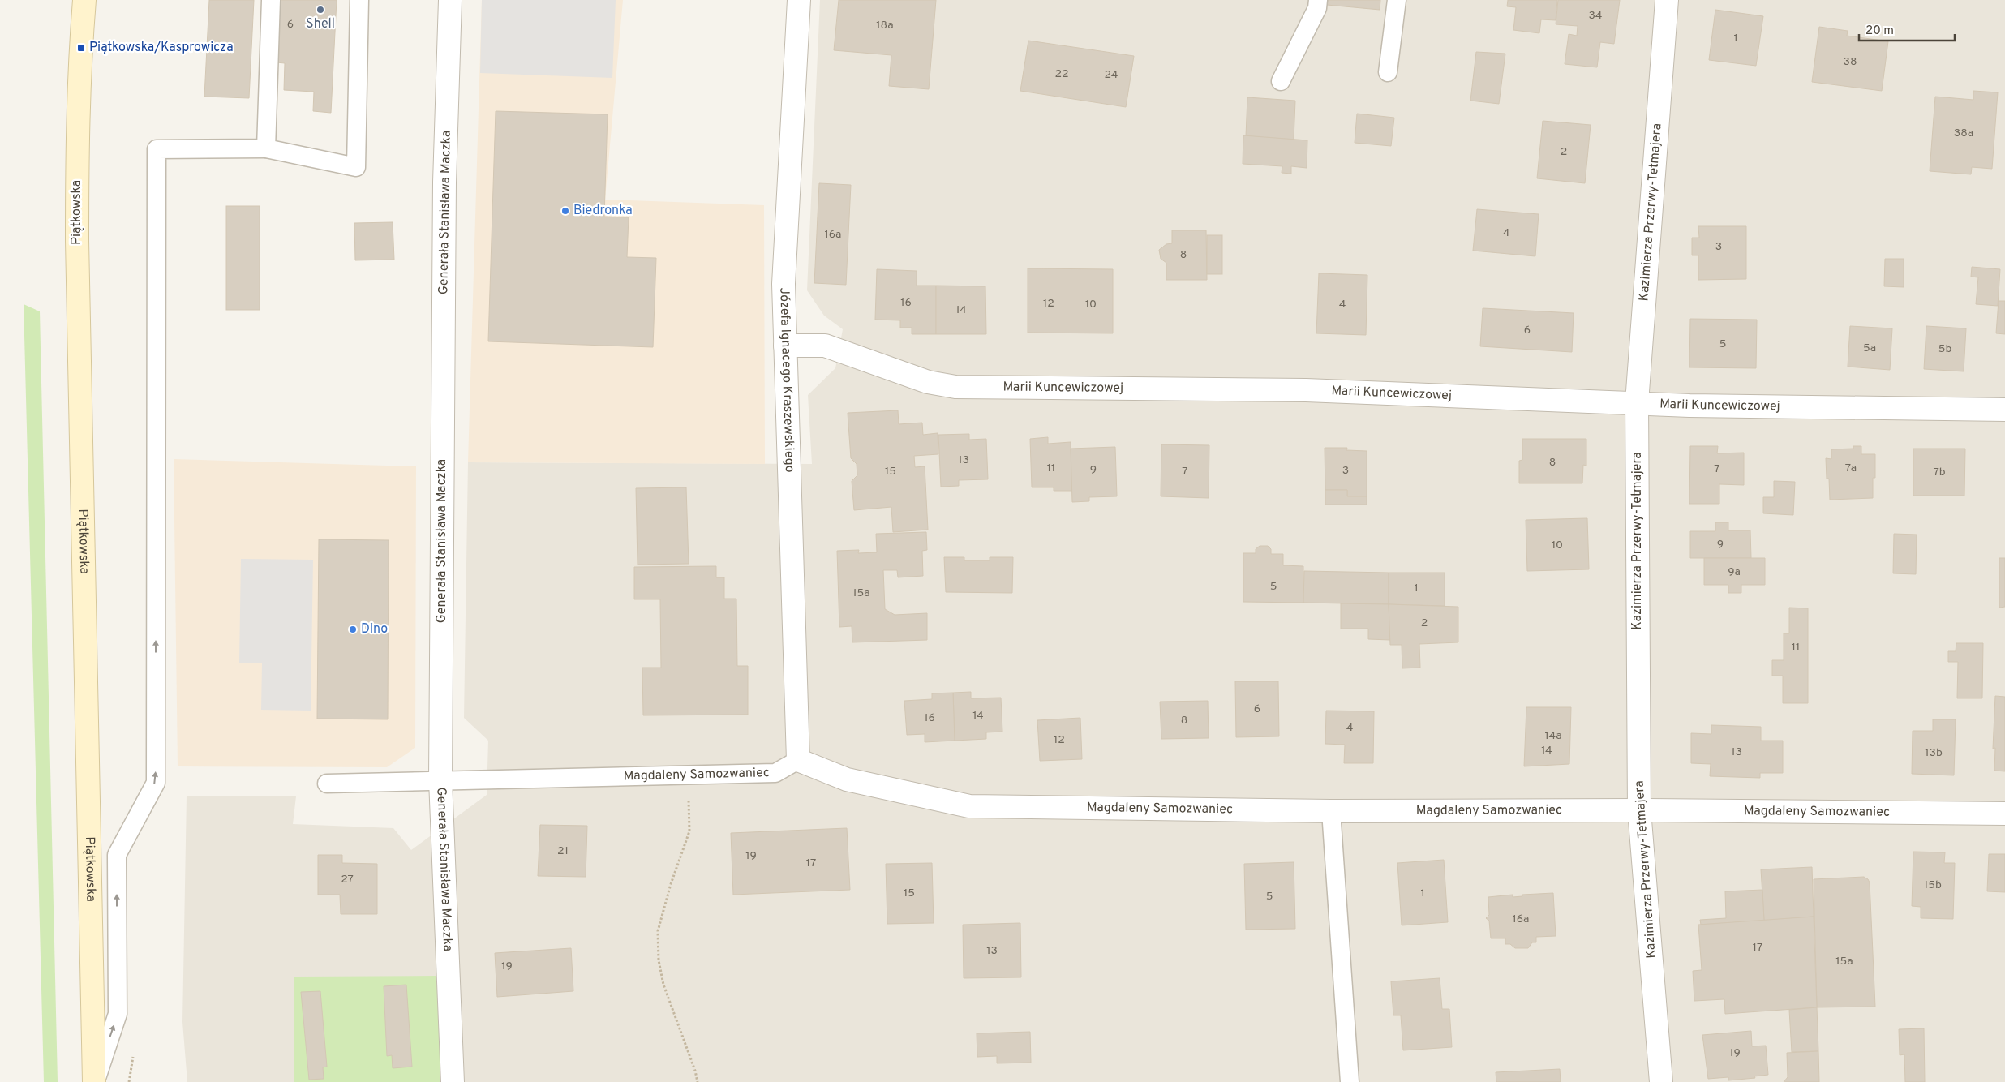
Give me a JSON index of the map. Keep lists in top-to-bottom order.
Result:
{
  "streets": {
    "main road": ["Piątkowska"],
    "street": [
      "Generała Stanisława Maczka",
      "Kazimierza Przerwy-Tetmajera",
      "Józefa Ignacego Kraszewskiego",
      "Marii Kuncewiczowej",
      "Magdaleny Samozwaniec"
    ]
  },
  "crossings": [
    ["Generała Stanisława Maczka", "Magdaleny Samozwaniec"],
    ["Kazimierza Przerwy-Tetmajera", "Marii Kuncewiczowej"],
    ["Kazimierza Przerwy-Tetmajera", "Magdaleny Samozwaniec"],
    ["Józefa Ignacego Kraszewskiego", "Marii Kuncewiczowej"],
    ["Józefa Ignacego Kraszewskiego", "Magdaleny Samozwaniec"]
  ],
  "places": {
    "other": ["Shell", "Biedronka", "Dino"],
    "transit": ["Piątkowska/Kasprowicza"]
  },
  "house_numbers": [
    "34",
    "6",
    "18a",
    "1",
    "38",
    "22",
    "24",
    "38a",
    "2",
    "4",
    "16a",
    "3",
    "8",
    "16",
    "12",
    "10",
    "4",
    "14",
    "6",
    "5",
    "5a",
    "5b",
    "13",
    "8",
    "11",
    "7a",
    "7",
    "9",
    "3",
    "15",
    "7",
    "7b",
    "9",
    "10",
    "9a",
    "5",
    "1",
    "15a",
    "2",
    "11",
    "6",
    "14",
    "16",
    "8",
    "4",
    "14a",
    "12",
    "14",
    "13",
    "13b",
    "21",
    "19",
    "17",
    "27",
    "15b",
    "15",
    "1",
    "5",
    "16a",
    "17",
    "13",
    "15a",
    "19",
    "19"
  ],
  "scale_bar": "20 m"
}
